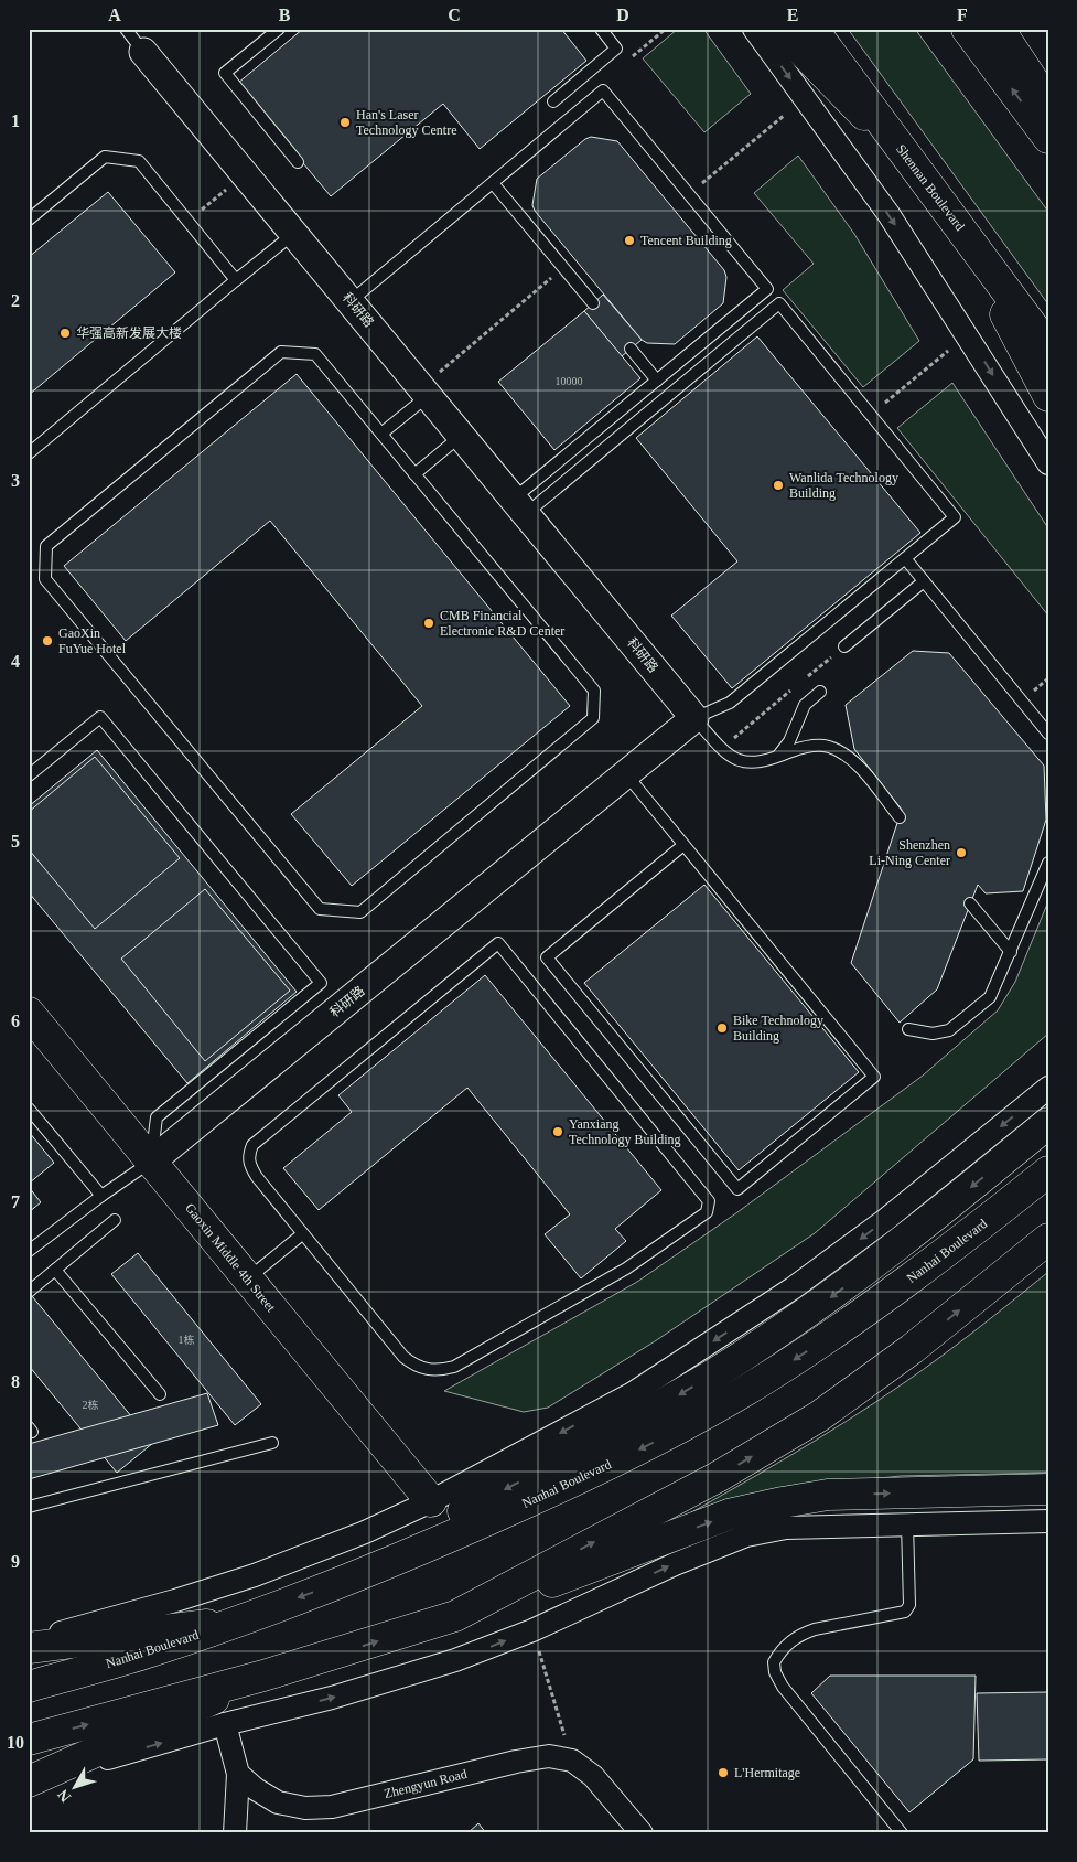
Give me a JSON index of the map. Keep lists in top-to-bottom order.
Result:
{
  "streets": {
    "main road": ["Shennan Boulevard", "Nanhai Boulevard", "Gaoxin Middle 4th Street"],
    "street": ["科研路", "Zhengyun Road"]
  },
  "crossings": [
    ["科研路", "Gaoxin Middle 4th Street"]
  ],
  "places": [
    "Han's Laser Technology Centre",
    "Tencent Building",
    "华强高新发展大楼",
    "Wanlida Technology Building",
    "CMB Financial Electronic R&D Center",
    "GaoXin FuYue Hotel",
    "Shenzhen Li-Ning Center",
    "Bike Technology Building",
    "Yanxiang Technology Building",
    "L'Hermitage"
  ],
  "house_numbers": ["10000", "1栋", "2栋"],
  "north": "bottom left",
  "grid": {
    "columns": [
      "A",
      "B",
      "C",
      "D",
      "E",
      "F"
    ],
    "rows": [
      "1",
      "2",
      "3",
      "4",
      "5",
      "6",
      "7",
      "8",
      "9",
      "10"
    ]
  }
}
